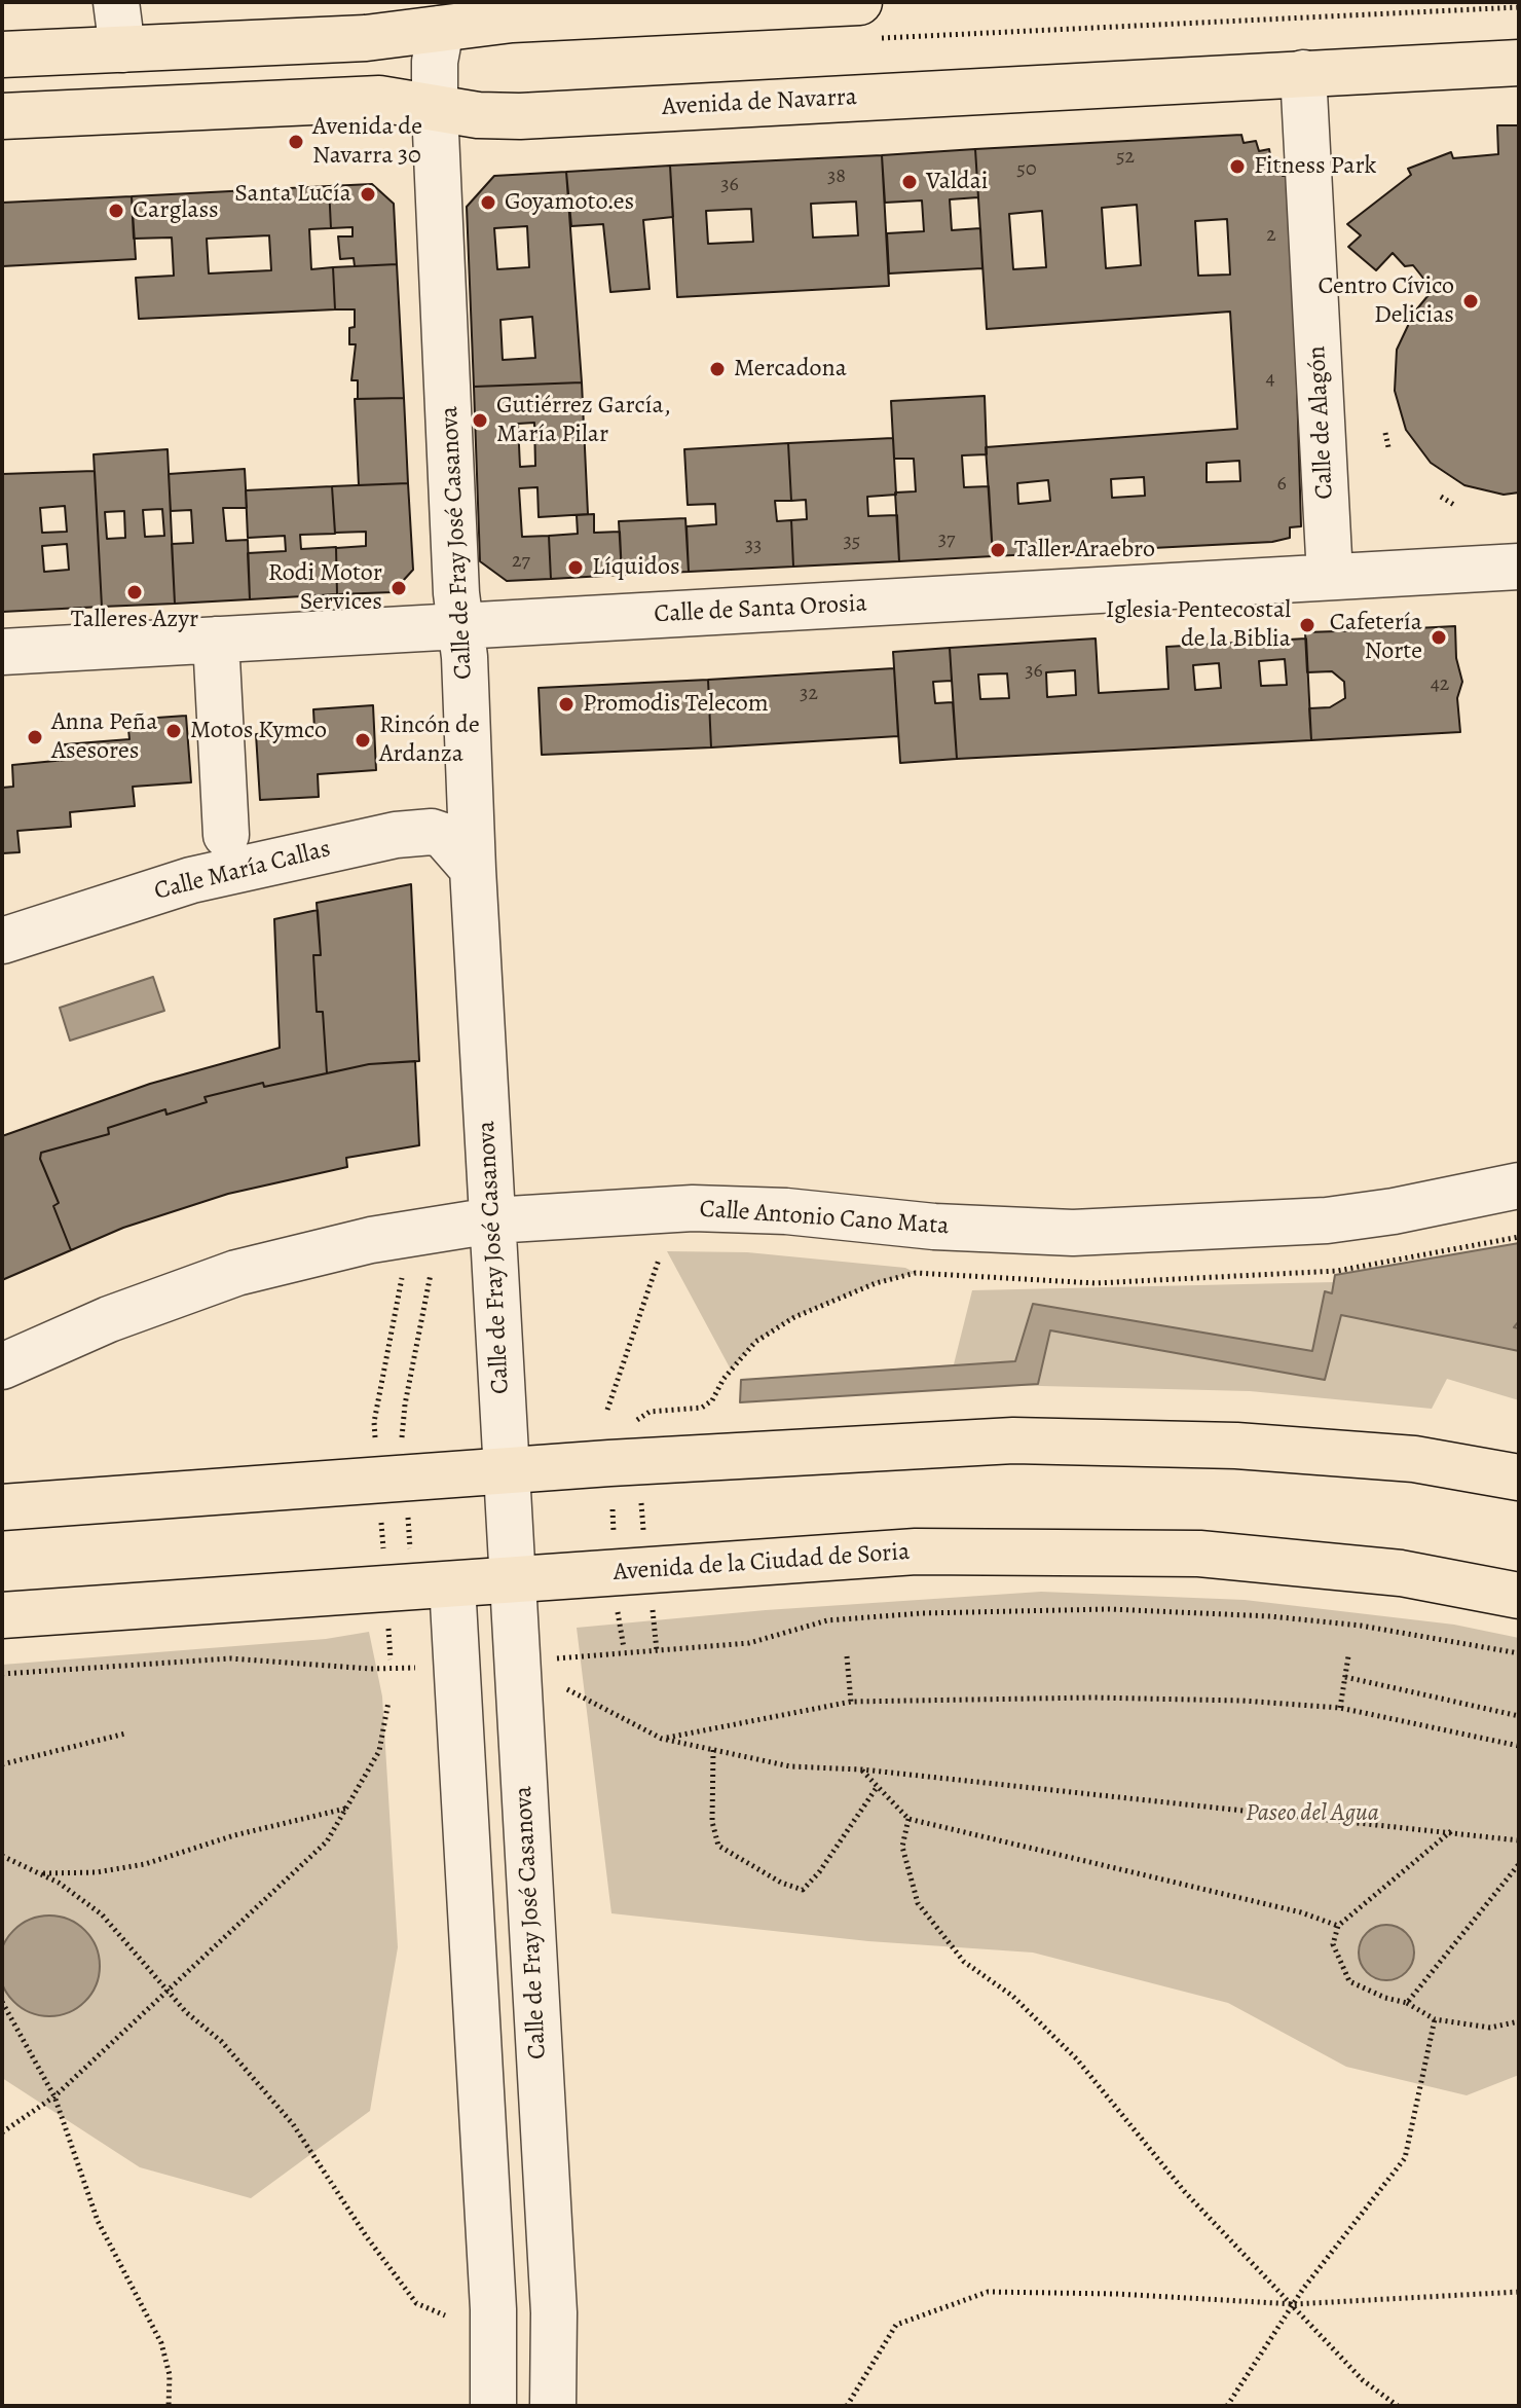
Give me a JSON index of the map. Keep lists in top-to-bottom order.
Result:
{
  "streets": {
    "main road": ["Avenida de Navarra", "Avenida de la Ciudad de Soria"],
    "street": [
      "Calle de Alagón",
      "Calle de Fray José Casanova",
      "Calle de Santa Orosia",
      "Calle María Callas",
      "Calle Antonio Cano Mata"
    ]
  },
  "crossings": [
    ["Avenida de Navarra", "Calle de Alagón"],
    ["Avenida de Navarra", "Calle de Fray José Casanova"],
    ["Calle de Alagón", "Calle de Santa Orosia"],
    ["Calle de Fray José Casanova", "Calle de Santa Orosia"],
    ["Calle de Fray José Casanova", "Calle María Callas"],
    ["Calle de Fray José Casanova", "Calle Antonio Cano Mata"],
    ["Calle de Fray José Casanova", "Avenida de la Ciudad de Soria"]
  ],
  "parks": ["Paseo del Agua"],
  "places": [
    "Avenida de Navarra 30",
    "Fitness Park",
    "Valdai",
    "Santa Lucía",
    "Goyamoto.es",
    "Carglass",
    "Centro Cívico Delicias",
    "Mercadona",
    "Gutiérrez García, María Pilar",
    "Taller Araebro",
    "Líquidos",
    "Rodi Motor Services",
    "Talleres Azyr",
    "Iglesia Pentecostal de la Biblia",
    "Cafetería Norte",
    "Promodis Telecom",
    "Motos Kymco",
    "Anna Peña Asesores",
    "Rincón de Ardanza"
  ],
  "house_numbers": [
    "52",
    "50",
    "38",
    "36",
    "2",
    "4",
    "6",
    "37",
    "35",
    "33",
    "27",
    "36",
    "42",
    "32"
  ]
}
